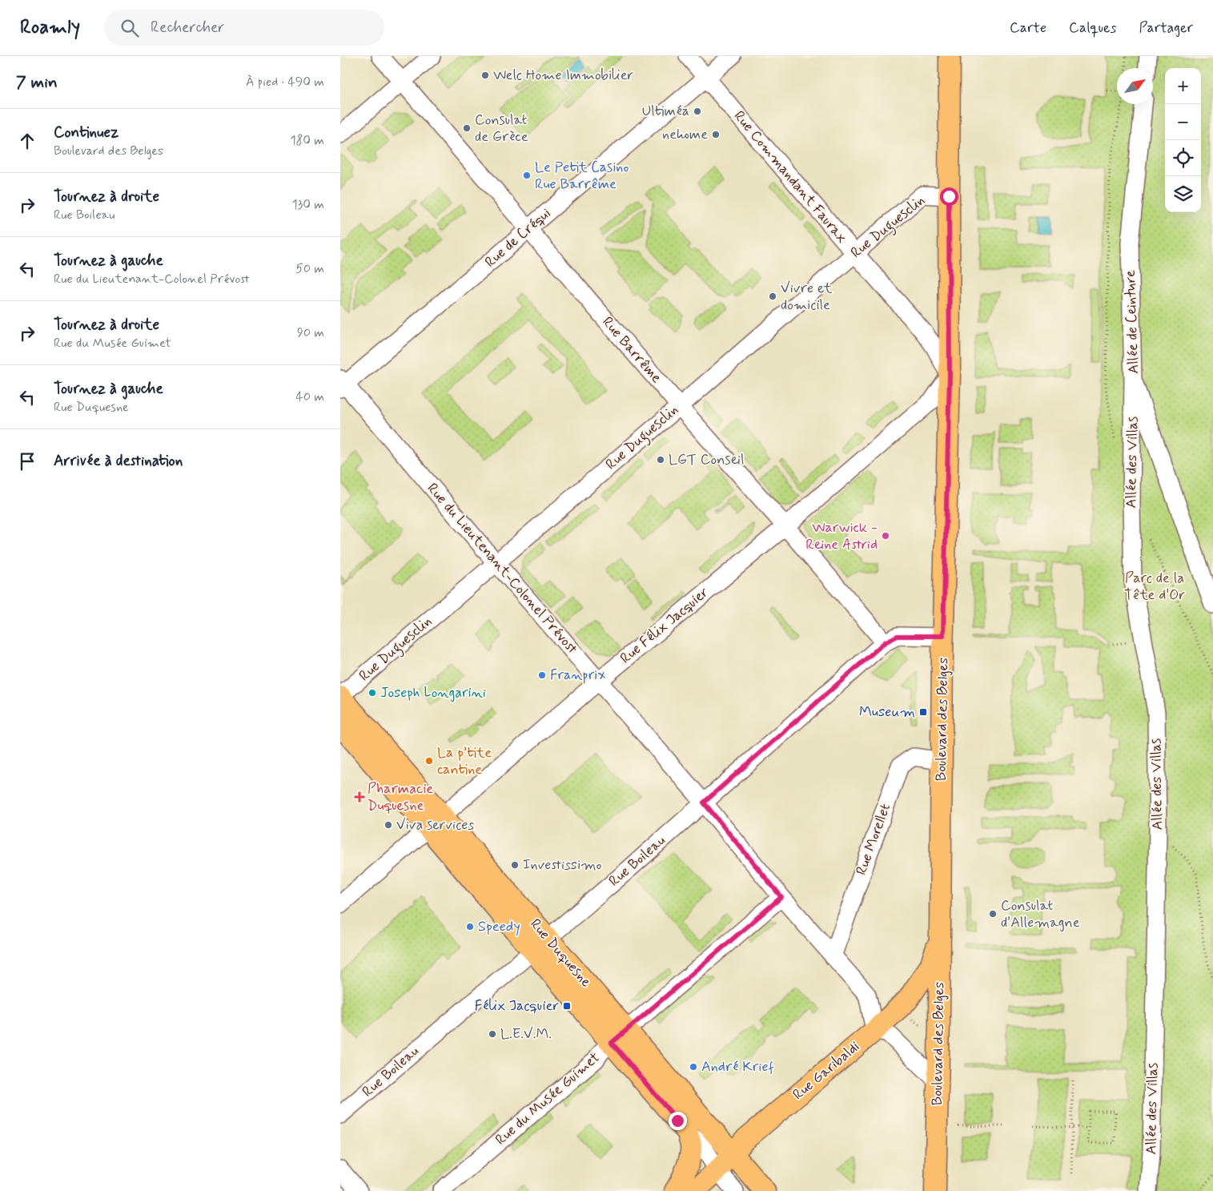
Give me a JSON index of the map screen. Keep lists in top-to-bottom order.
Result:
{
  "streets": {
    "main road": ["Boulevard des Belges", "Rue Duquesne", "Rue Garibaldi"],
    "street": [
      "Rue Commandant Faurax",
      "Rue Duguesclin",
      "Rue de Créqui",
      "Allée de Ceinture",
      "Rue Barrême",
      "Allée des Villas",
      "Rue du Lieutenant-Colonel Prévost",
      "Rue Félix Jacquier",
      "Rue Morellet",
      "Rue Boileau",
      "Rue du Musée Guimet"
    ]
  },
  "crossings": [
    ["Rue Commandant Faurax", "Rue Duguesclin"],
    ["Rue Commandant Faurax", "Rue de Créqui"],
    ["Rue Commandant Faurax", "Rue Félix Jacquier"],
    ["Rue Commandant Faurax", "Boulevard des Belges"],
    ["Rue Duguesclin", "Rue Barrême"],
    ["Rue Duguesclin", "Rue du Lieutenant-Colonel Prévost"],
    ["Rue Duguesclin", "Boulevard des Belges"],
    ["Rue Duguesclin", "Rue Duquesne"],
    ["Rue de Créqui", "Rue Barrême"],
    ["Rue de Créqui", "Rue du Lieutenant-Colonel Prévost"],
    ["Allée de Ceinture", "Allée des Villas"],
    ["Rue Barrême", "Rue Félix Jacquier"],
    ["Rue Barrême", "Rue Boileau"],
    ["Rue du Lieutenant-Colonel Prévost", "Rue Félix Jacquier"],
    ["Rue du Lieutenant-Colonel Prévost", "Rue Morellet"],
    ["Rue du Lieutenant-Colonel Prévost", "Rue Boileau"],
    ["Rue du Lieutenant-Colonel Prévost", "Rue Garibaldi"],
    ["Rue du Lieutenant-Colonel Prévost", "Rue du Musée Guimet"],
    ["Rue Félix Jacquier", "Boulevard des Belges"],
    ["Rue Félix Jacquier", "Rue Duquesne"],
    ["Boulevard des Belges", "Rue Morellet"],
    ["Boulevard des Belges", "Rue Boileau"],
    ["Boulevard des Belges", "Rue Garibaldi"],
    ["Rue Boileau", "Rue Duquesne"],
    ["Rue Duquesne", "Rue Garibaldi"],
    ["Rue Duquesne", "Rue du Musée Guimet"]
  ],
  "parks": ["Parc de la Tête d'Or"],
  "places": {
    "other": [
      "Welc Home Immobilier",
      "Ultiméa",
      "Consulat de Grèce",
      "nehome",
      "Le Petit Casino Rue Barrême",
      "Vivre et domicile",
      "LGT Conseil",
      "Warwick - Reine Astrid",
      "Franprix",
      "Joseph Longarini",
      "La p’tite cantine",
      "Viva services",
      "Investissimo",
      "Consulat d'Allemagne",
      "Speedy",
      "L.E.V.M.",
      "André Krief"
    ],
    "transit": ["Museum", "Félix Jacquier"],
    "health": ["Pharmacie Duquesne"]
  },
  "north": "top right",
  "page": {
    "header": "Roamly",
    "search": "Rechercher",
    "nav": ["Carte", "Calques", "Partager"],
    "heading": ["7 min", "À pied · 490 m"],
    "map_buttons": ["+", "−"],
    "list": [
      ["Continuez", "Boulevard des Belges", "180 m"],
      ["Tournez à droite", "Rue Boileau", "130 m"],
      ["Tournez à gauche", "Rue du Lieutenant-Colonel Prévost", "50 m"],
      ["Tournez à droite", "Rue du Musée Guimet", "90 m"],
      ["Tournez à gauche", "Rue Duquesne", "40 m"],
      "Arrivée à destination"
    ]
  }
}
